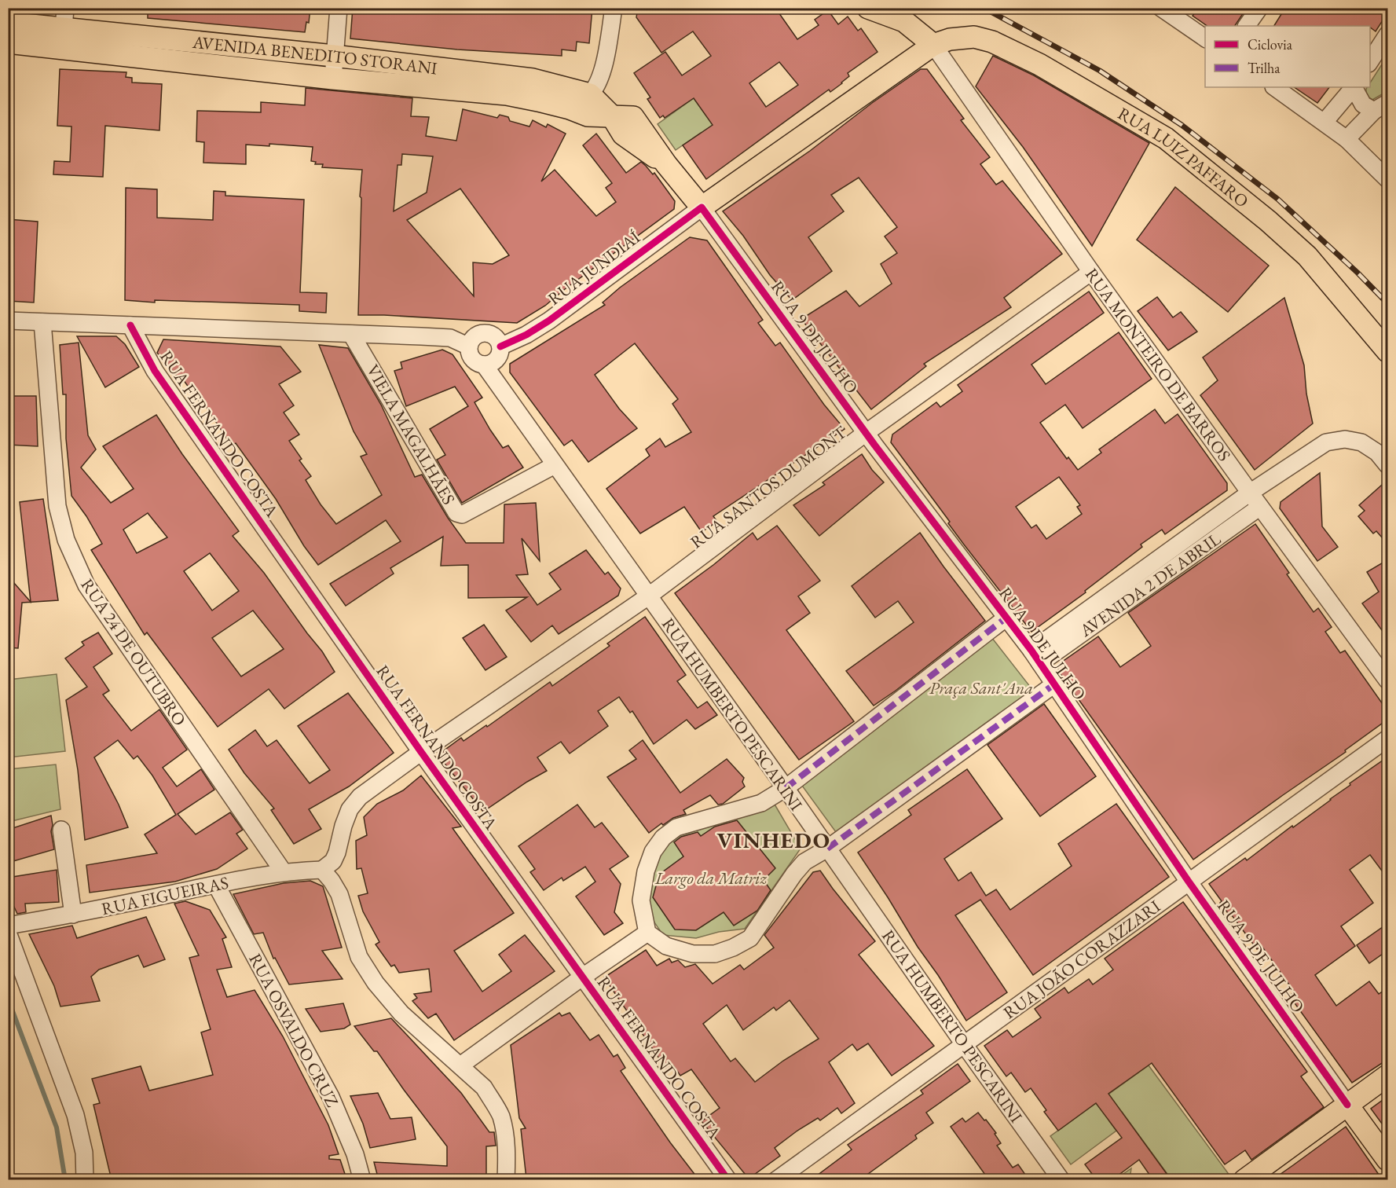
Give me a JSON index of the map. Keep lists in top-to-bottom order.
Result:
{
  "streets": {
    "main road": [
      "AVENIDA BENEDITO STORANI",
      "RUA LUIZ PAFFARO",
      "RUA JUNDIAÍ",
      "RUA 9 DE JULHO"
    ],
    "street": [
      "RUA MONTEIRO DE BARROS",
      "RUA FERNANDO COSTA",
      "VIELA MAGALHÃES",
      "RUA SANTOS DUMONT",
      "AVENIDA 2 DE ABRIL",
      "RUA 24 DE OUTUBRO",
      "RUA HUMBERTO PESCARINI",
      "RUA FIGUEIRAS",
      "RUA JOÃO CORAZZARI",
      "RUA OSVALDO CRUZ"
    ]
  },
  "crossings": [
    ["AVENIDA BENEDITO STORANI", "RUA JUNDIAÍ"],
    ["AVENIDA BENEDITO STORANI", "RUA 9 DE JULHO"],
    ["RUA LUIZ PAFFARO", "RUA JUNDIAÍ"],
    ["RUA LUIZ PAFFARO", "RUA MONTEIRO DE BARROS"],
    ["RUA JUNDIAÍ", "RUA 9 DE JULHO"],
    ["RUA JUNDIAÍ", "RUA MONTEIRO DE BARROS"],
    ["RUA JUNDIAÍ", "RUA HUMBERTO PESCARINI"],
    ["RUA 9 DE JULHO", "RUA SANTOS DUMONT"],
    ["RUA 9 DE JULHO", "AVENIDA 2 DE ABRIL"],
    ["RUA 9 DE JULHO", "RUA JOÃO CORAZZARI"],
    ["RUA MONTEIRO DE BARROS", "RUA SANTOS DUMONT"],
    ["RUA MONTEIRO DE BARROS", "AVENIDA 2 DE ABRIL"],
    ["RUA FERNANDO COSTA", "RUA SANTOS DUMONT"],
    ["VIELA MAGALHÃES", "RUA HUMBERTO PESCARINI"],
    ["RUA SANTOS DUMONT", "RUA HUMBERTO PESCARINI"],
    ["RUA SANTOS DUMONT", "RUA FIGUEIRAS"],
    ["RUA 24 DE OUTUBRO", "RUA FIGUEIRAS"],
    ["RUA HUMBERTO PESCARINI", "RUA JOÃO CORAZZARI"],
    ["RUA FIGUEIRAS", "RUA OSVALDO CRUZ"]
  ],
  "districts": ["VINHEDO"],
  "parks": ["Praça Sant'Ana", "Largo da Matriz"],
  "legend": ["Ciclovia", "Trilha"]
}
